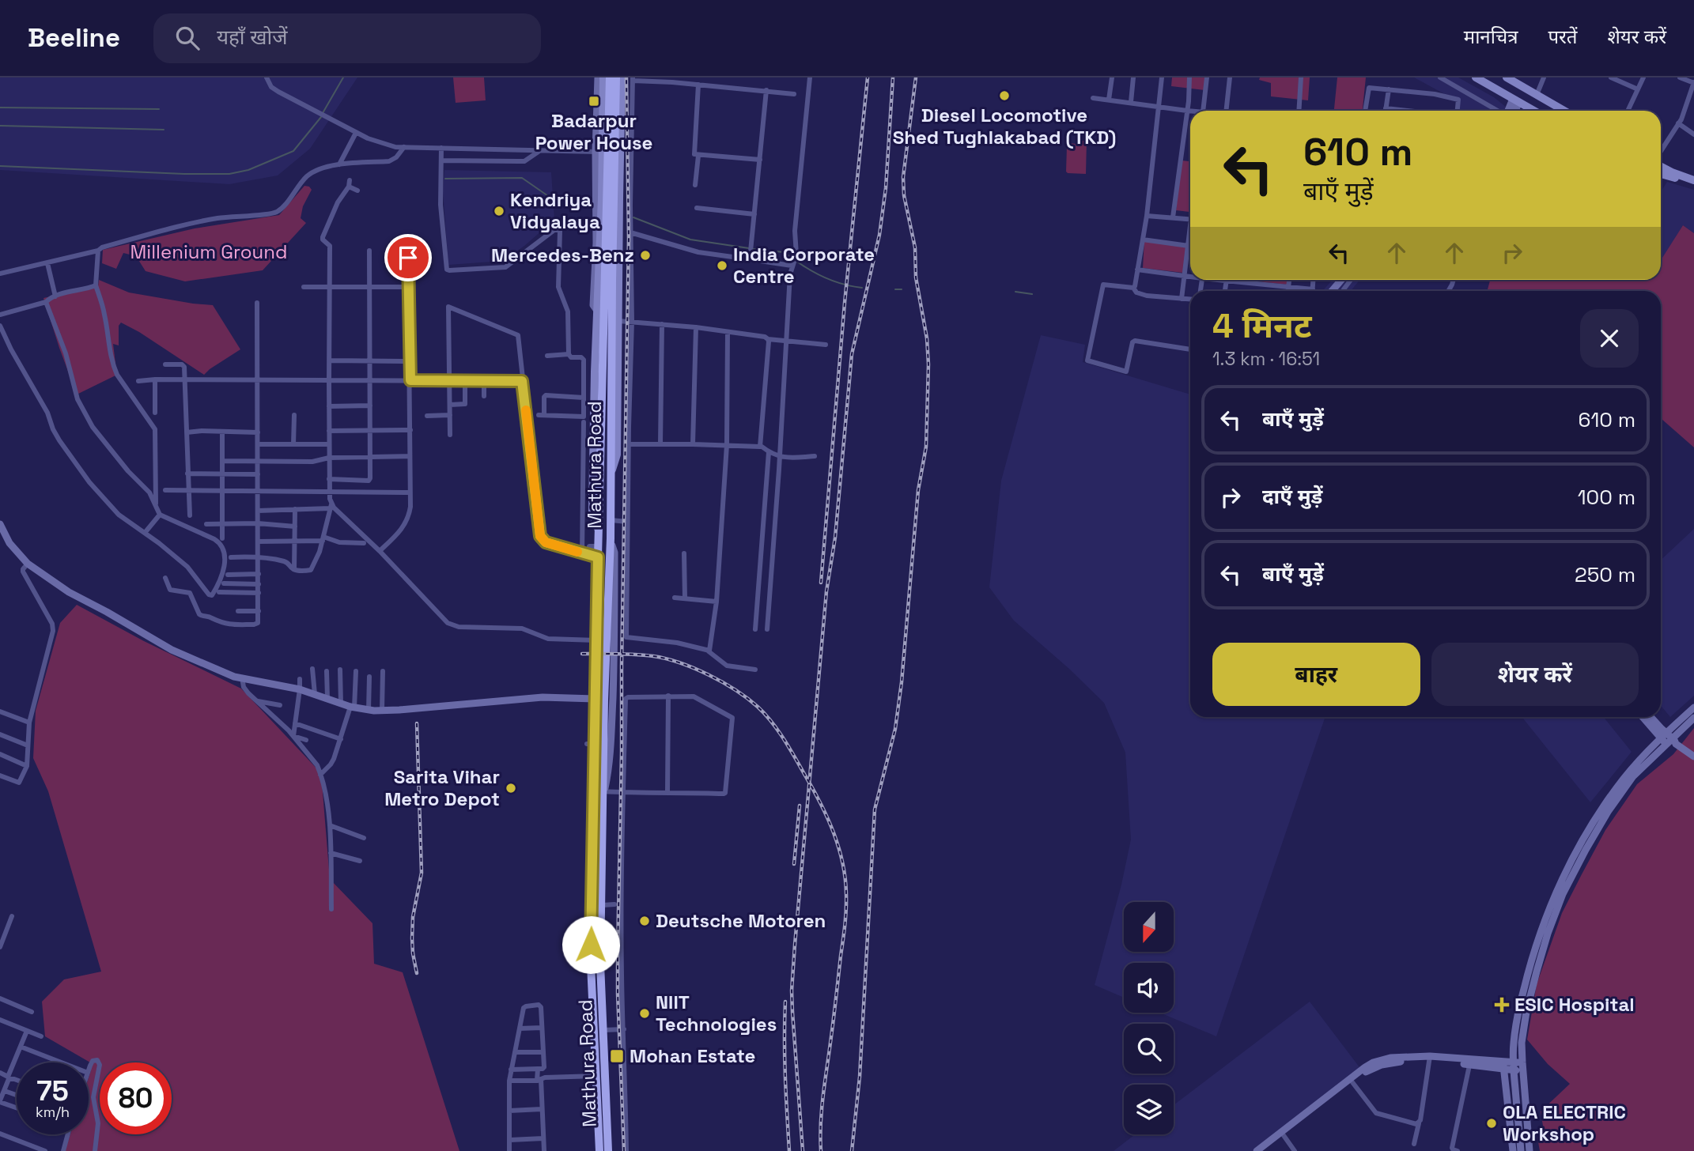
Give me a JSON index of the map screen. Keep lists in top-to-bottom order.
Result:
{
  "streets": {
    "highway": ["Mathura Road"]
  },
  "parks": ["Millenium Ground"],
  "places": {
    "other": [
      "Diesel Locomotive Shed Tughlakabad (TKD)",
      "Kendriya Vidyalaya",
      "Mercedes-Benz",
      "India Corporate Centre",
      "Sarita Vihar Metro Depot",
      "Deutsche Motoren",
      "NIIT Technologies",
      "OLA ELECTRIC Workshop"
    ],
    "transit": ["Badarpur Power House", "Mohan Estate"],
    "health": ["ESIC Hospital"]
  },
  "north": "bottom",
  "page": {
    "header": "Beeline",
    "search": "यहाँ खोजें",
    "nav": ["मानचित्र", "परतें", "शेयर करें"],
    "turn": ["610 m", "बाएँ मुड़ें"],
    "heading": ["4 मिनट", "1.3 km · 16:51"],
    "list": [
      {
        "name": "बाएँ मुड़ें",
        "value": "610 m"
      },
      {
        "name": "दाएँ मुड़ें",
        "value": "100 m"
      },
      {
        "name": "बाएँ मुड़ें",
        "value": "250 m"
      }
    ],
    "buttons": ["बाहर", "शेयर करें"],
    "speed": "75 km/h",
    "limit": "80"
  }
}
